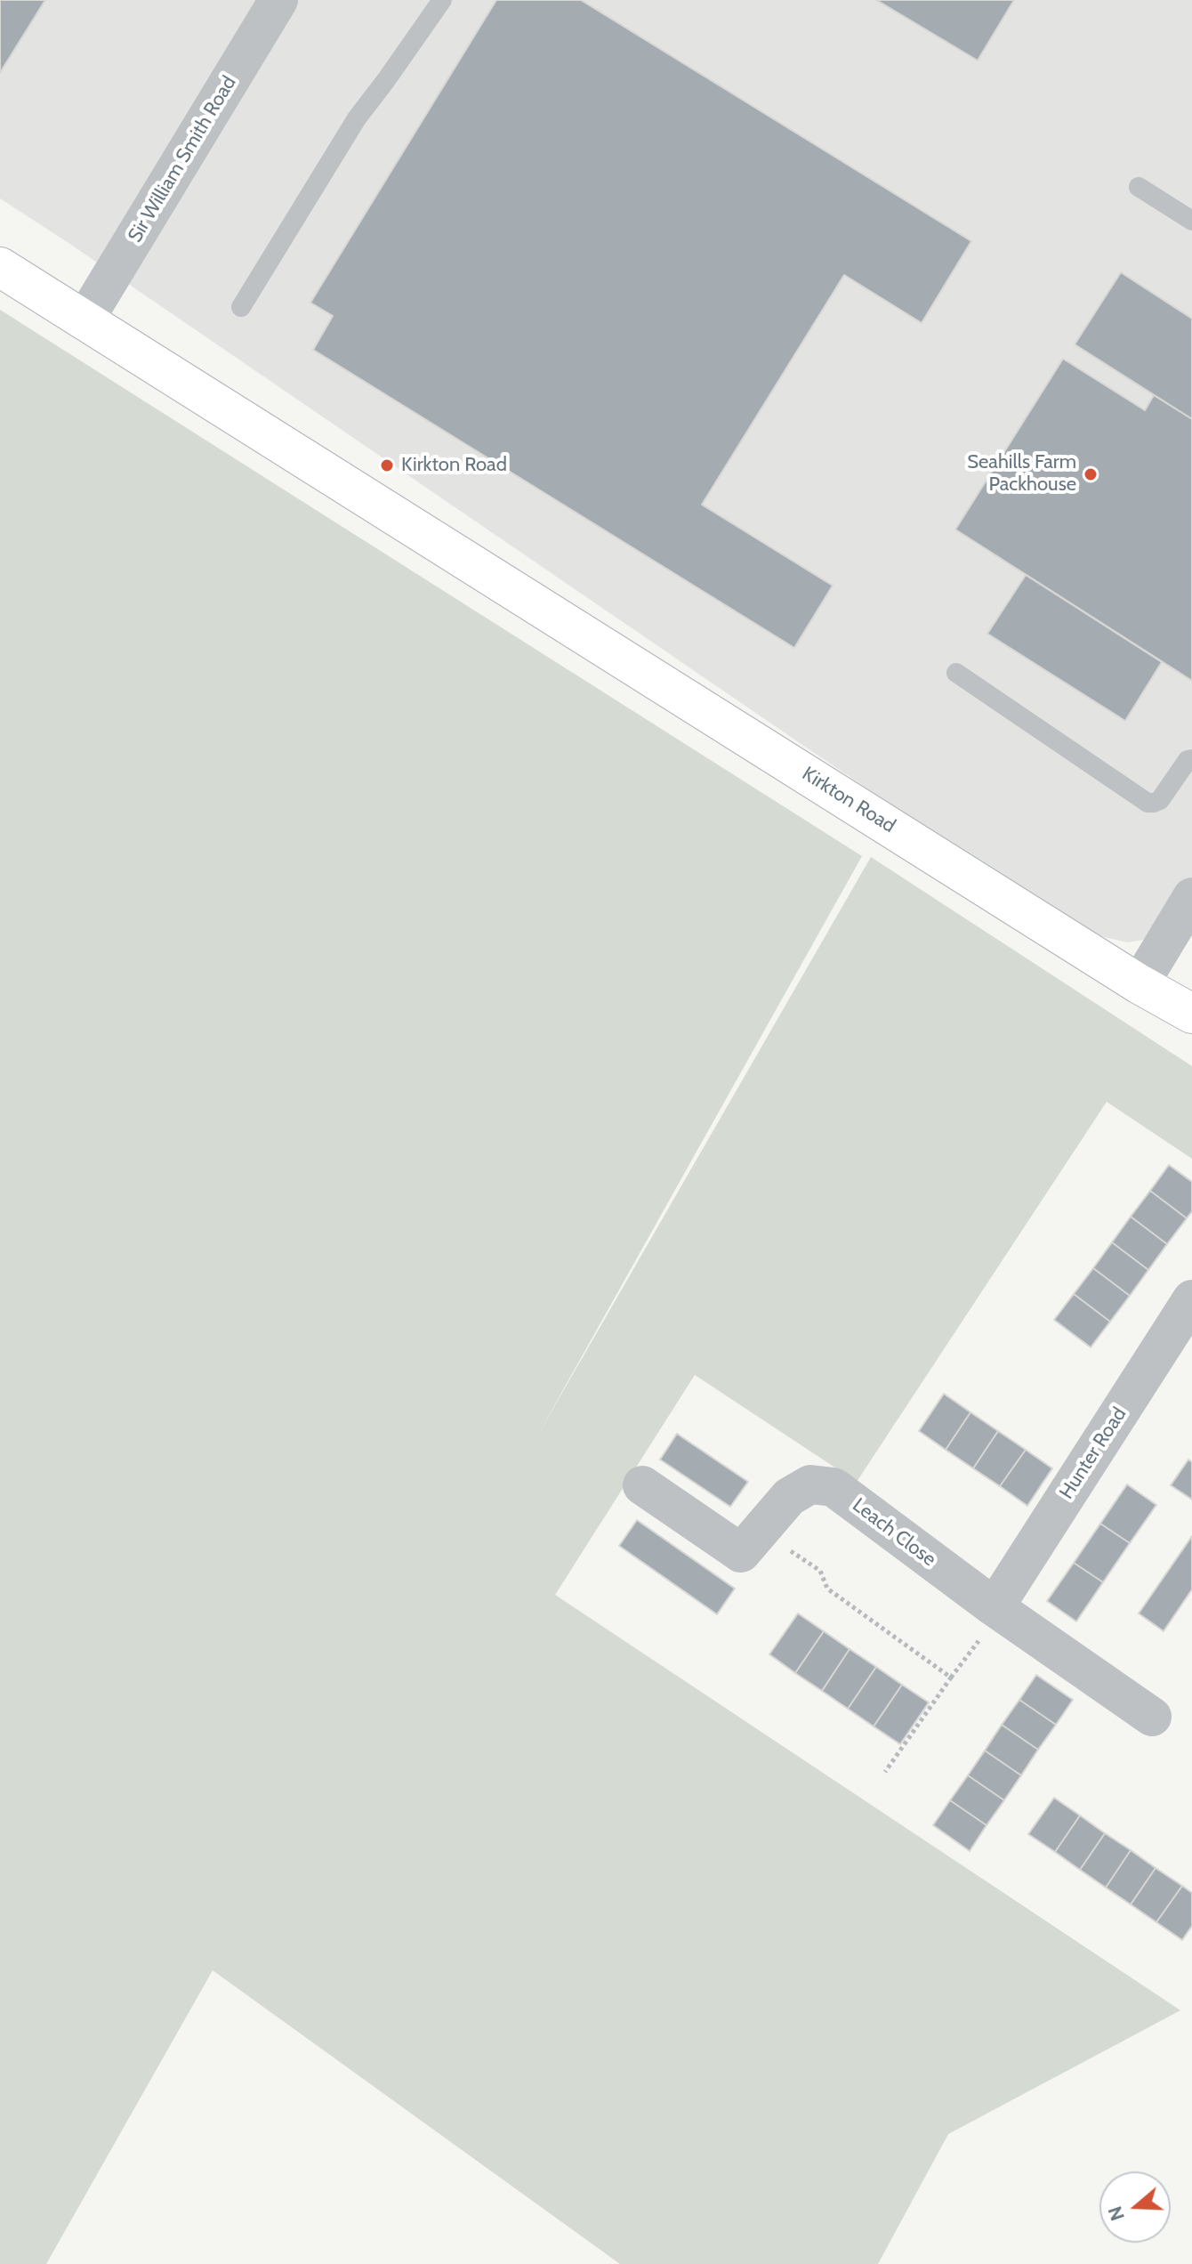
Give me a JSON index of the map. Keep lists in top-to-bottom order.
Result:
{
  "streets": {
    "street": [
      "Sir William Smith Road",
      "Kirkton Road",
      "Hunter Road",
      "Leach Close"
    ]
  },
  "crossings": [
    ["Sir William Smith Road", "Kirkton Road"],
    ["Hunter Road", "Leach Close"]
  ],
  "places": ["Kirkton Road", "Seahills Farm Packhouse"],
  "north": "left"
}
